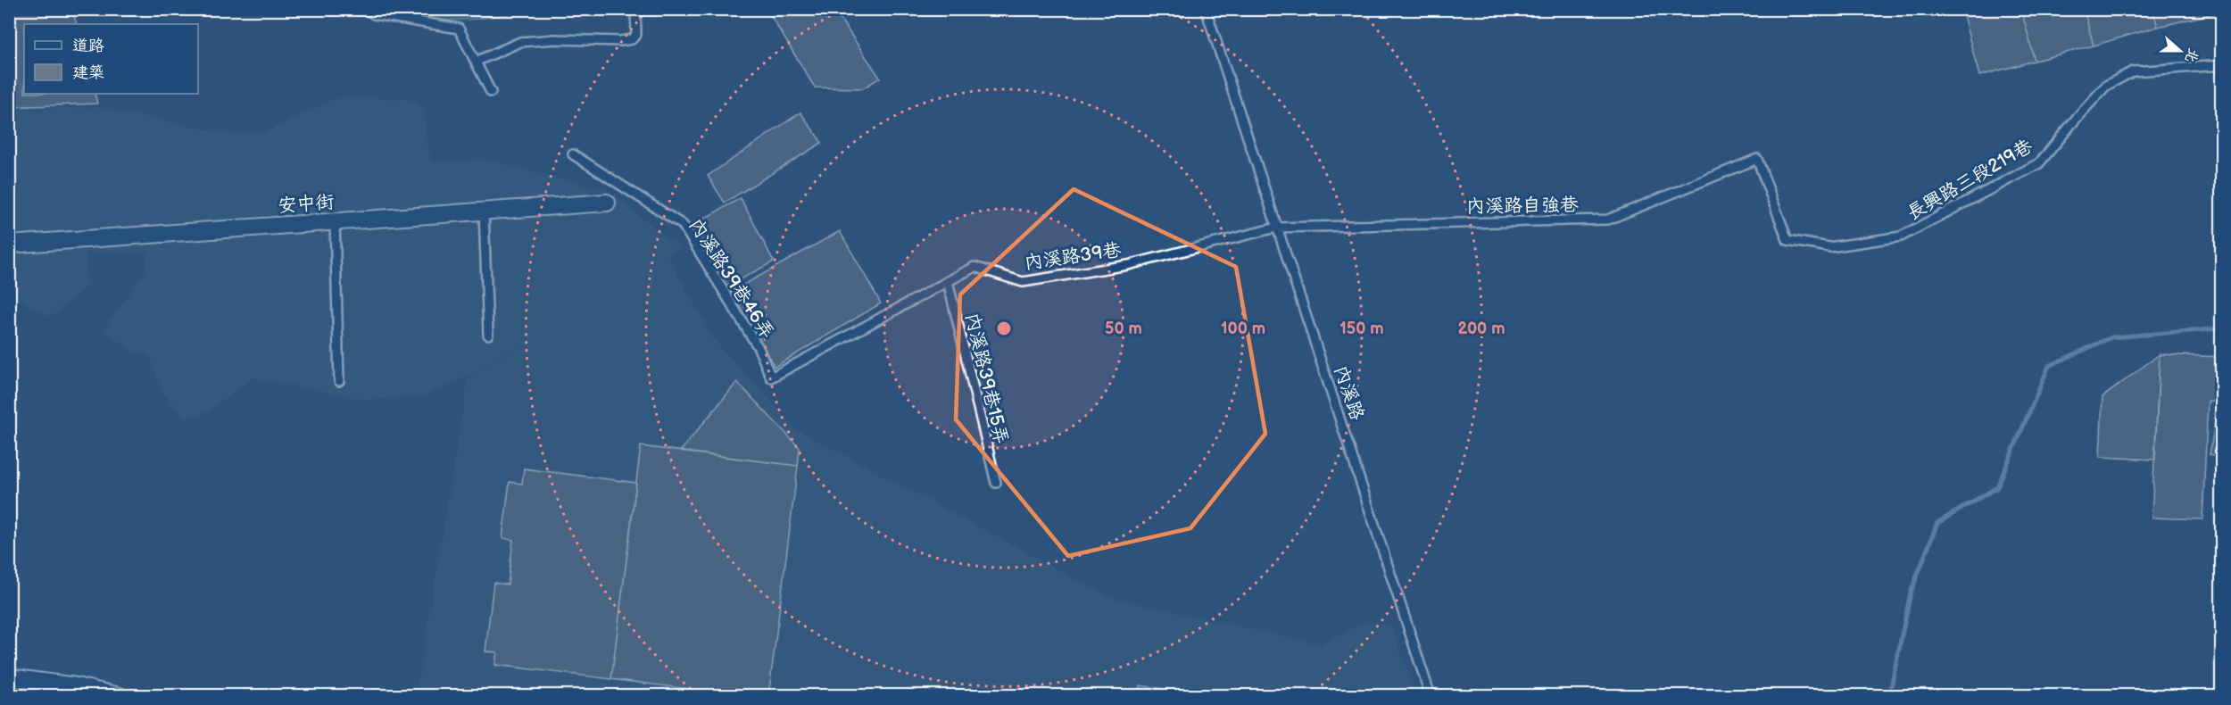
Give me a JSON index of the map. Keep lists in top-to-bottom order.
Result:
{
  "streets": {
    "street": ["安中街"],
    "lane": [
      "長興路三段219巷",
      "內溪路自強巷",
      "內溪路39巷",
      "內溪路39巷46弄",
      "內溪路39巷15弄",
      "內溪路"
    ]
  },
  "crossings": [
    ["長興路三段219巷", "內溪路自強巷"],
    ["內溪路自強巷", "內溪路39巷"],
    ["內溪路自強巷", "內溪路"],
    ["內溪路39巷", "內溪路39巷46弄"],
    ["內溪路39巷", "內溪路39巷15弄"],
    ["內溪路39巷", "內溪路"]
  ],
  "legend": ["道路", "建築"],
  "north": "right",
  "rings": [
    "50 m",
    "100 m",
    "150 m",
    "200 m"
  ]
}
